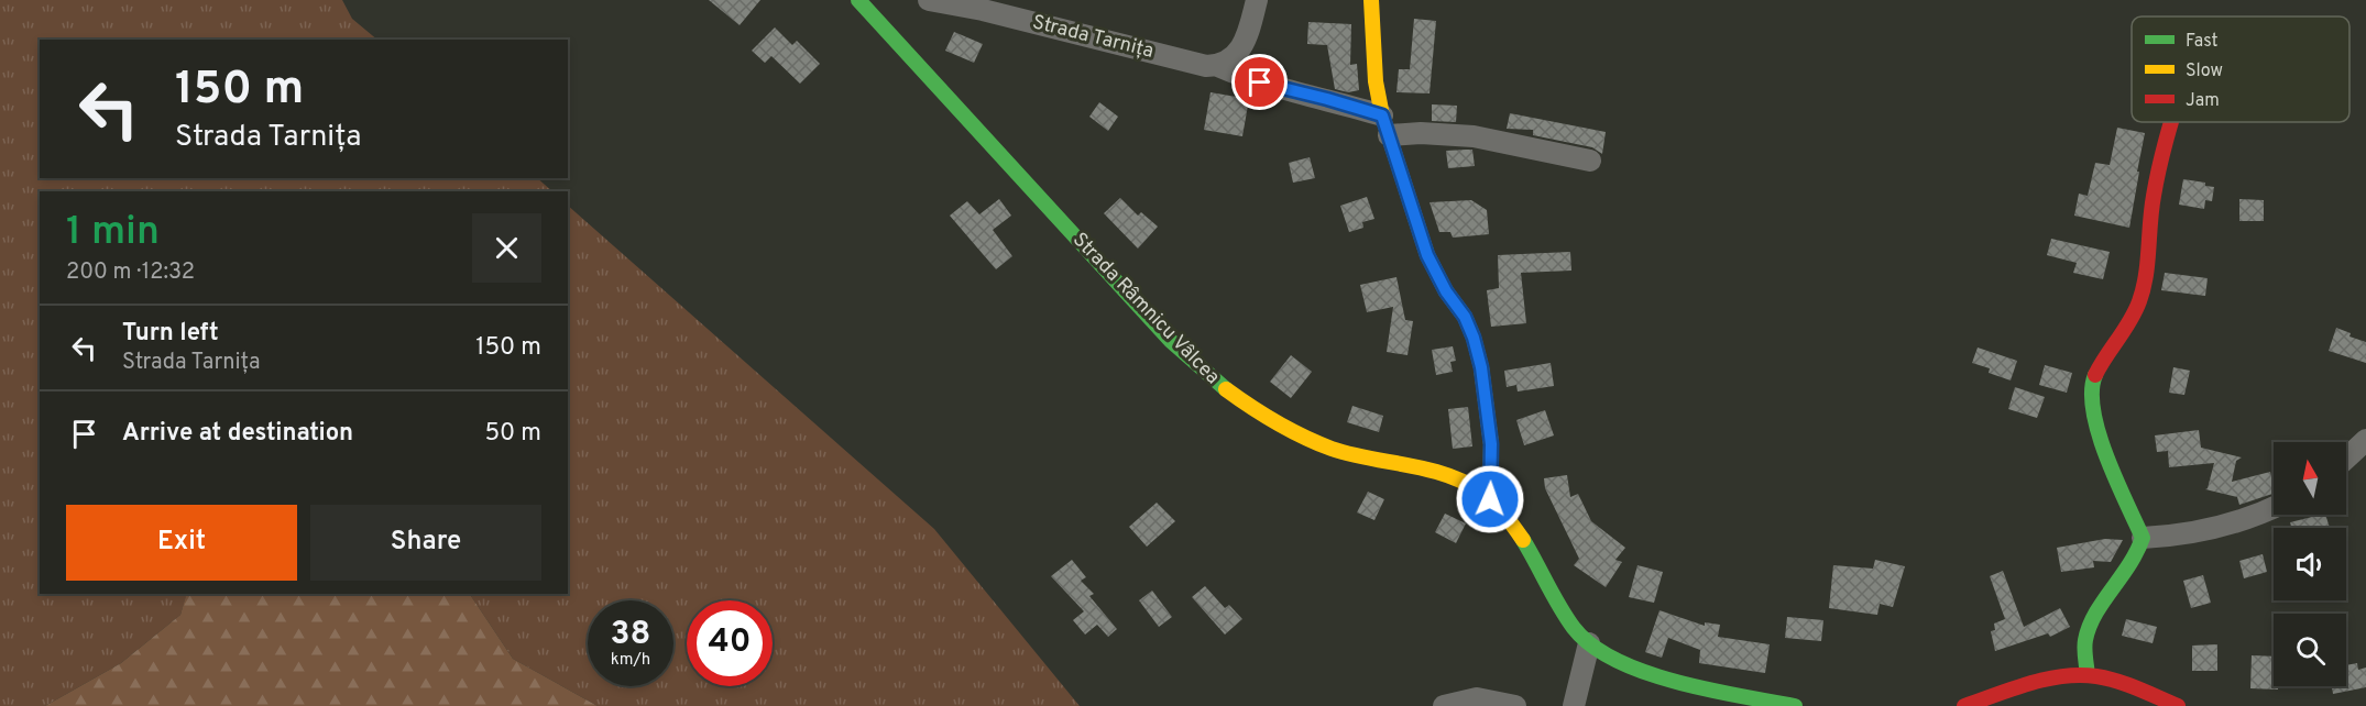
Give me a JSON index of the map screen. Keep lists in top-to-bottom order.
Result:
{
  "streets": {
    "main road": ["Strada Râmnicu Vâlcea"],
    "street": ["Strada Tarnița"]
  },
  "legend": ["Fast", "Slow", "Jam"],
  "north": "top",
  "page": {
    "turn": ["150 m", "Strada Tarnița"],
    "heading": ["1 min", "200 m · 12:32"],
    "list": [
      {
        "name": "Turn left",
        "note": "Strada Tarnița",
        "value": "150 m"
      },
      {
        "name": "Arrive at destination",
        "value": "50 m"
      }
    ],
    "buttons": ["Exit", "Share"],
    "speed": "38 km/h",
    "limit": "40"
  }
}
